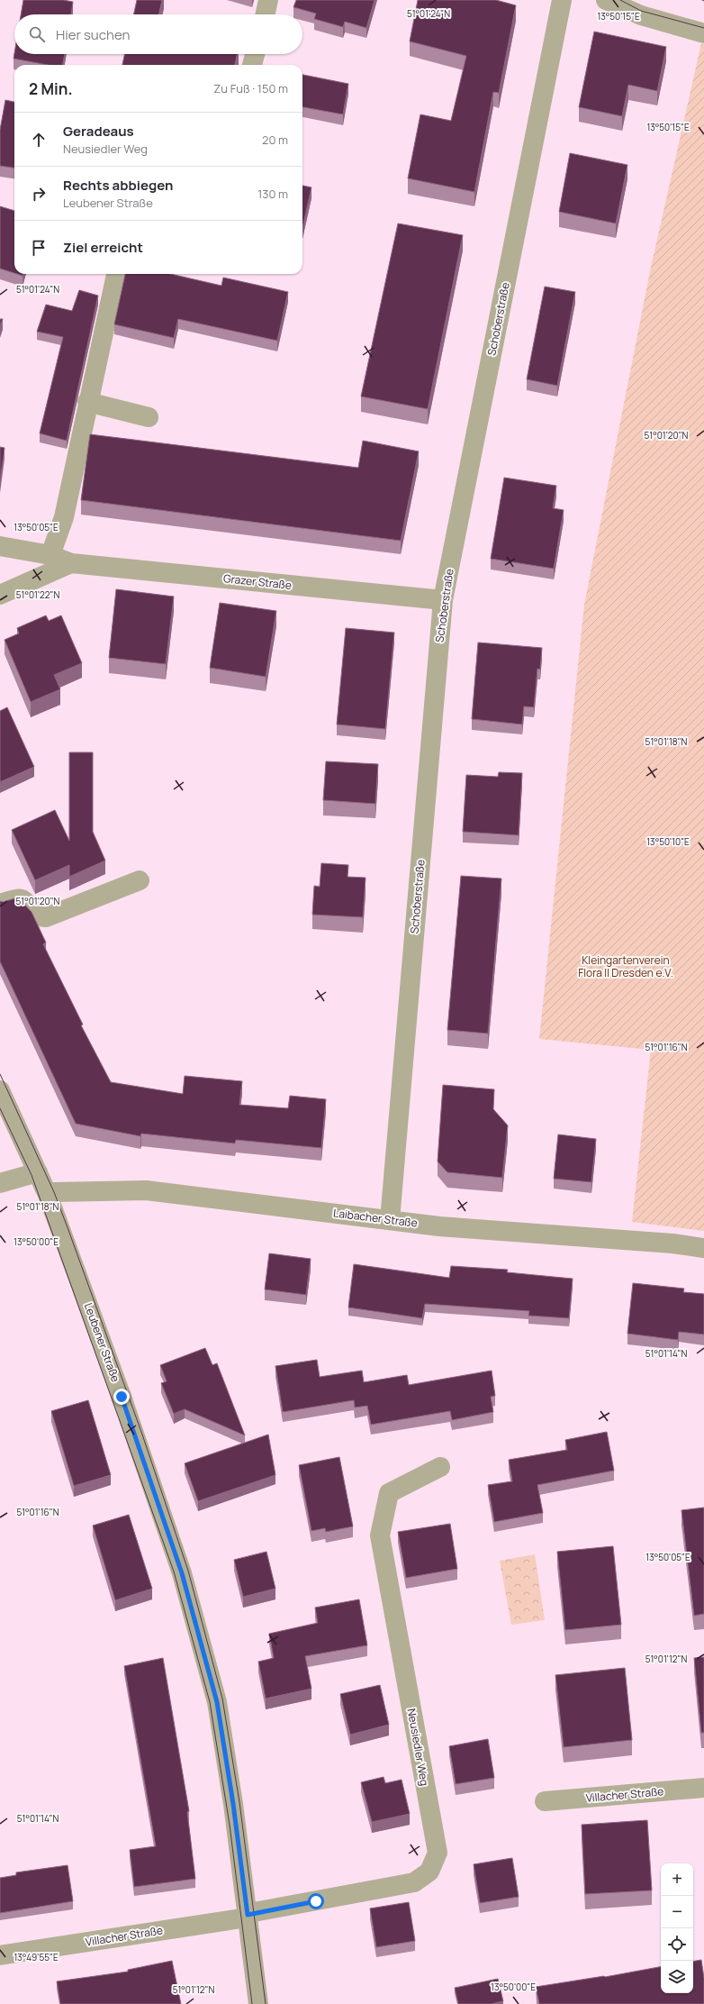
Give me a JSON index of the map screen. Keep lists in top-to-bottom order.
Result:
{
  "streets": {
    "street": [
      "Schoberstraße",
      "Grazer Straße",
      "Laibacher Straße",
      "Leubener Straße",
      "Neusiedler Weg",
      "Villacher Straße"
    ]
  },
  "crossings": [
    ["Schoberstraße", "Grazer Straße"],
    ["Schoberstraße", "Laibacher Straße"],
    ["Laibacher Straße", "Leubener Straße"],
    ["Leubener Straße", "Neusiedler Weg"],
    ["Leubener Straße", "Villacher Straße"],
    ["Neusiedler Weg", "Villacher Straße"]
  ],
  "parks": ["Kleingartenverein Flora II Dresden e.V."],
  "page": {
    "search": "Hier suchen",
    "heading": ["2 Min.", "Zu Fuß · 150 m"],
    "list": [
      ["Geradeaus", "Neusiedler Weg", "20 m"],
      ["Rechts abbiegen", "Leubener Straße", "130 m"],
      "Ziel erreicht"
    ],
    "map_buttons": ["+", "−"]
  },
  "coordinates": [
    "51°01'24\"N",
    "13°50'15\"E",
    "51°01'20\"N",
    "13°50'05\"E",
    "51°01'22\"N",
    "51°01'18\"N",
    "13°50'10\"E",
    "51°01'16\"N",
    "13°50'00\"E",
    "51°01'14\"N",
    "51°01'12\"N",
    "13°49'55\"E"
  ]
}
